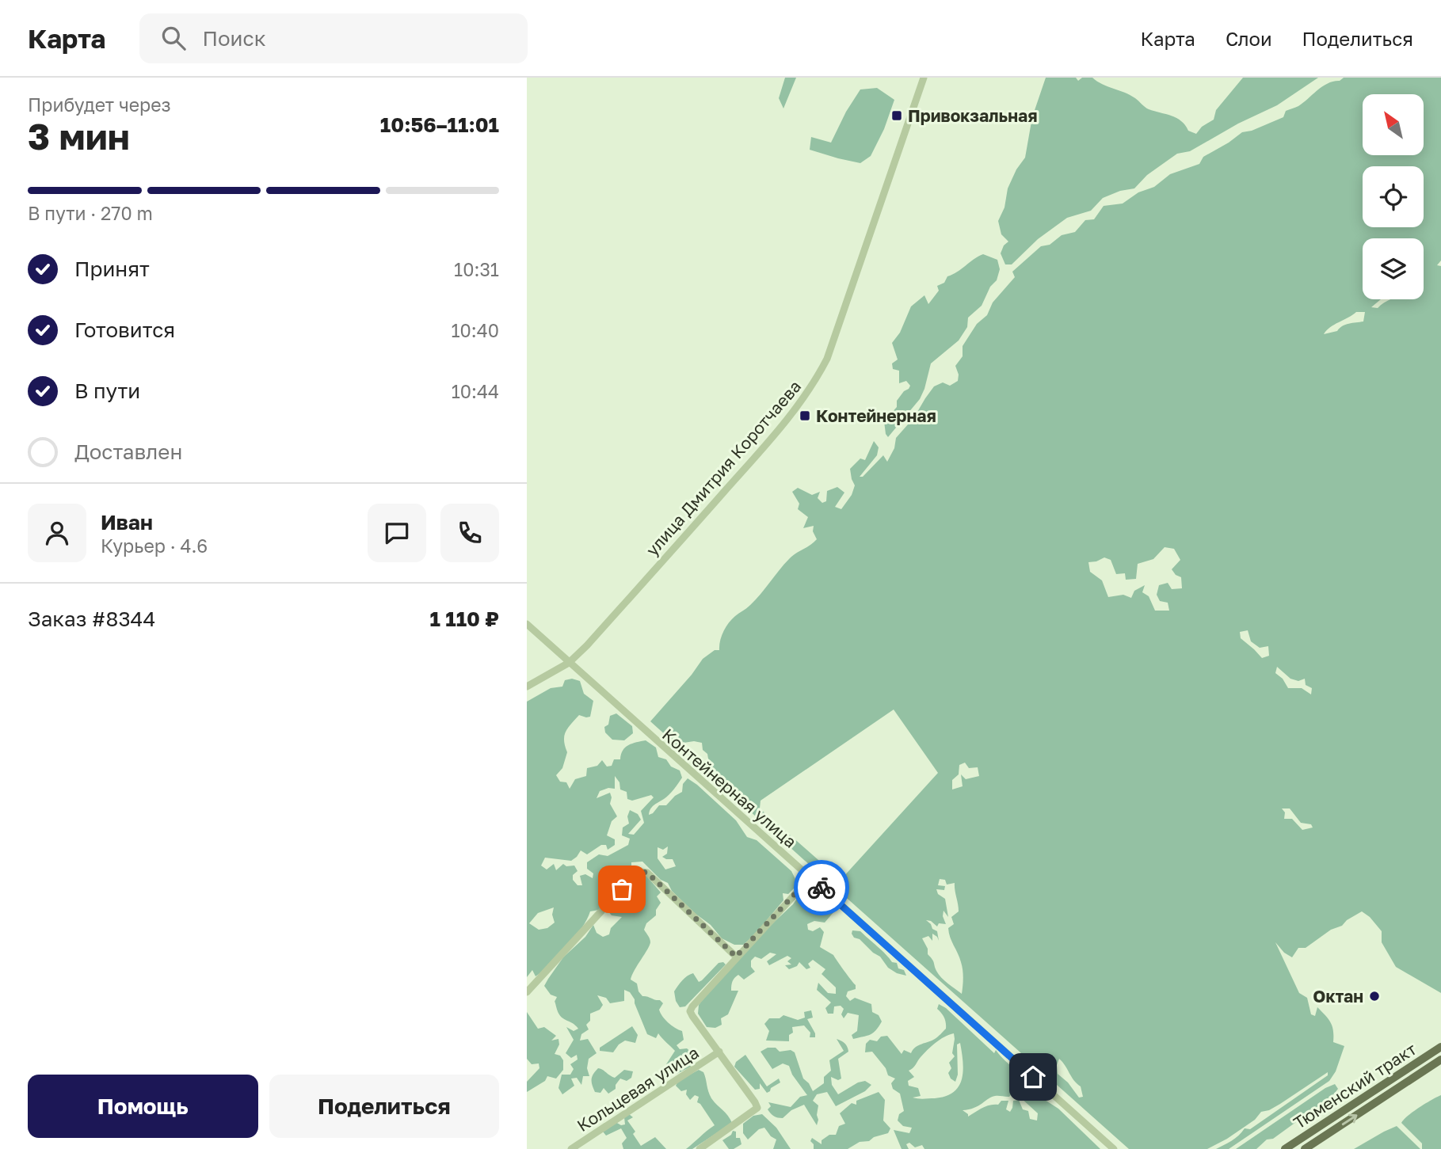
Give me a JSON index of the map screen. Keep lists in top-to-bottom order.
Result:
{
  "streets": {
    "main road": ["Тюменский тракт"],
    "street": ["улица Дмитрия Коротчаева", "Контейнерная улица", "Кольцевая улица"]
  },
  "crossings": [
    ["улица Дмитрия Коротчаева", "Контейнерная улица"]
  ],
  "places": {
    "transit": ["Привокзальная", "Контейнерная"],
    "other": ["Октан"]
  },
  "north": "top left",
  "page": {
    "header": "Карта",
    "search": "Поиск",
    "nav": ["Карта", "Слои", "Поделиться"],
    "heading": ["3 мин", "Прибудет через", "10:56–11:01"],
    "panel": [
      "Иван",
      "Курьер · 4.6",
      "Заказ #8344",
      "1 110 ₽"
    ],
    "bar": "В пути · 270 m",
    "list": [
      ["Принят", "10:31"],
      ["Готовится", "10:40"],
      ["В пути", "10:44"],
      "Доставлен"
    ],
    "buttons": ["Помощь", "Поделиться"]
  }
}
